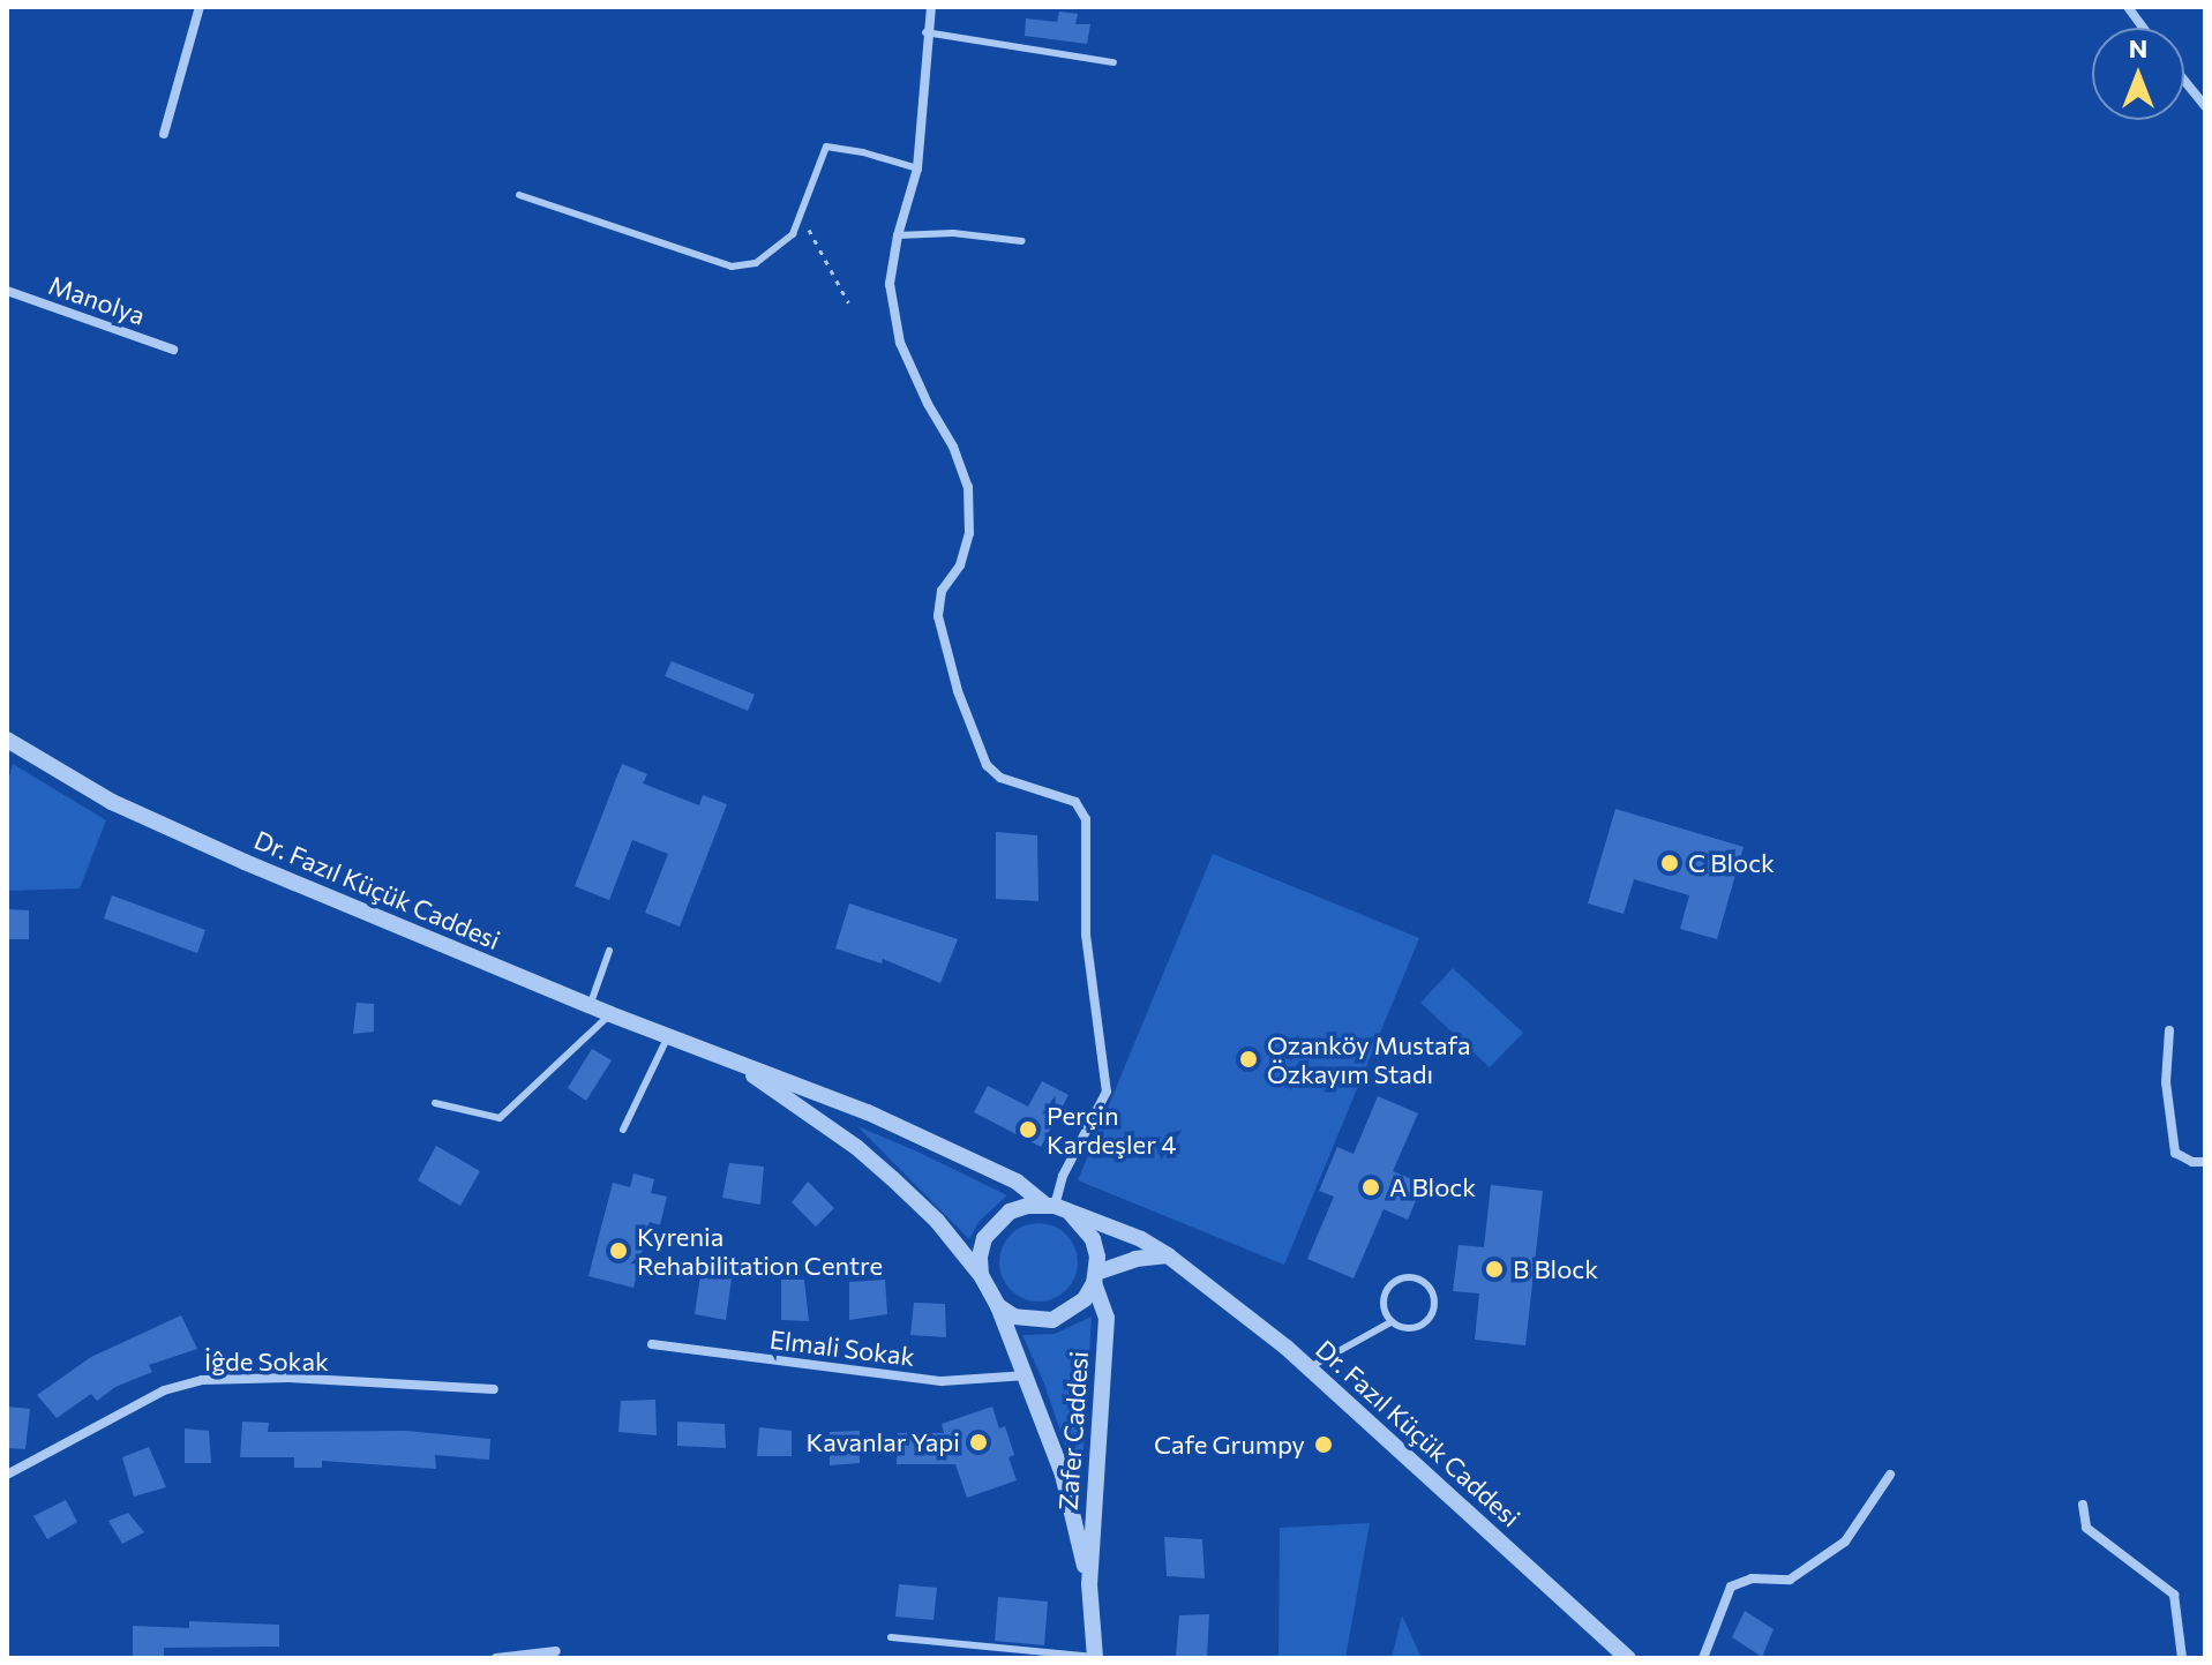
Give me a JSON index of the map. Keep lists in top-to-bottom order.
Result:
{
  "streets": {
    "street": [
      "Manolya",
      "Dr. Fazıl Küçük Caddesi",
      "Elmali Sokak",
      "İĝde Sokak",
      "Zafer Caddesi"
    ]
  },
  "crossings": [
    ["Dr. Fazıl Küçük Caddesi", "Zafer Caddesi"],
    ["Elmali Sokak", "Zafer Caddesi"]
  ],
  "places": [
    "C Block",
    "Ozanköy Mustafa Özkayım Stadı",
    "Perçin Kardeşler 4",
    "A Block",
    "Kyrenia Rehabilitation Centre",
    "B Block",
    "Kavanlar Yapi",
    "Cafe Grumpy"
  ],
  "north": "top"
}
